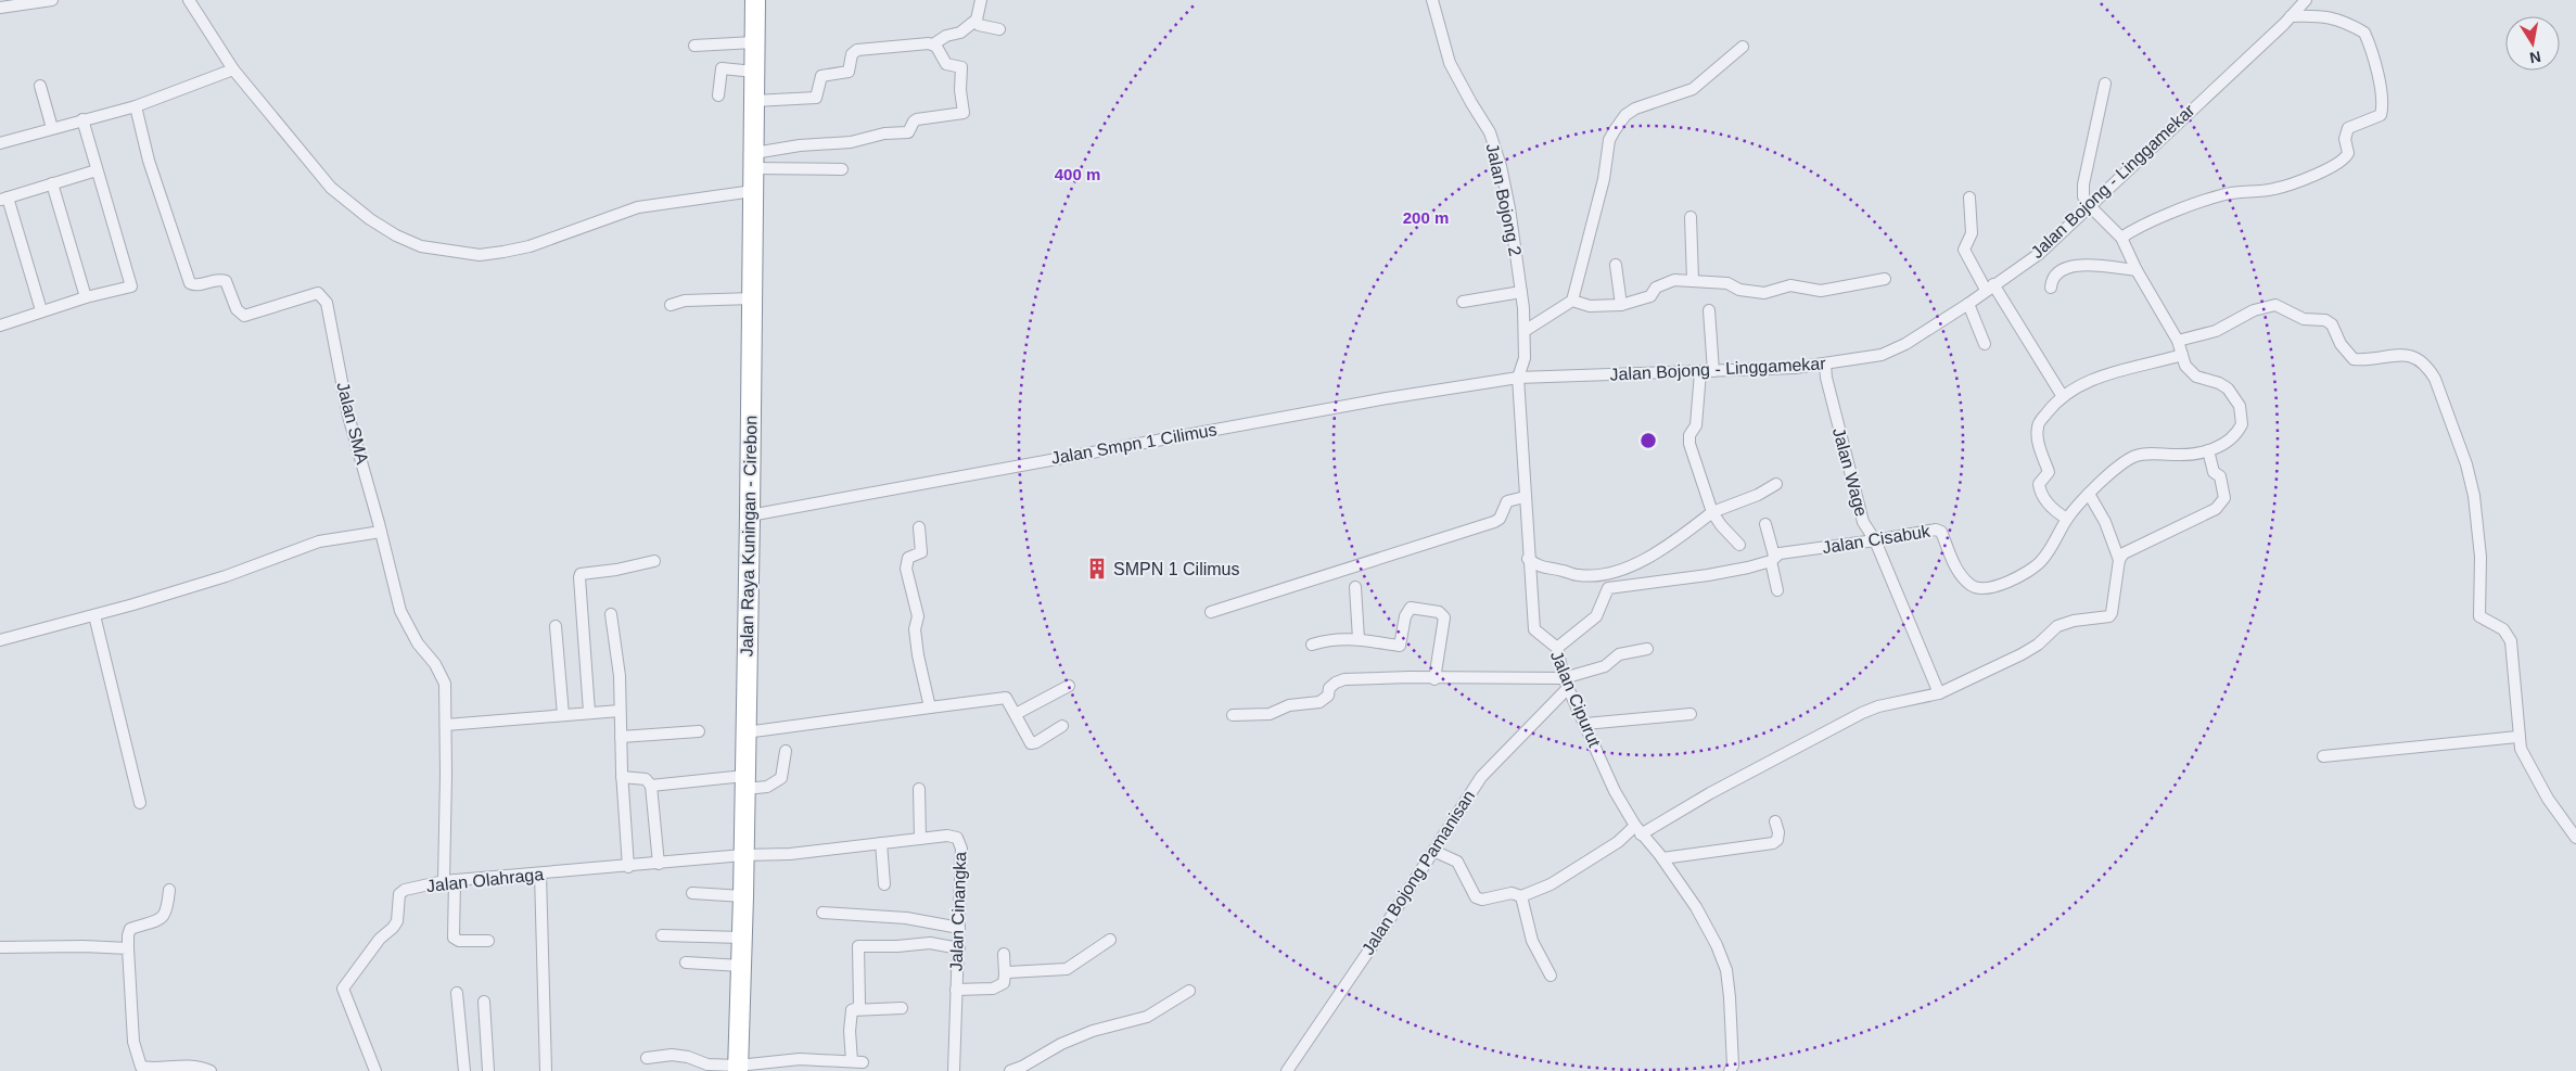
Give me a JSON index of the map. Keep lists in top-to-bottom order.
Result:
{
  "streets": {
    "highway": ["Jalan Raya Kuningan - Cirebon"],
    "street": [
      "Jalan Bojong - Linggamekar",
      "Jalan Bojong 2",
      "Jalan SMA",
      "Jalan Smpn 1 Cilimus",
      "Jalan Wage",
      "Jalan Cisabuk",
      "Jalan Cipurut",
      "Jalan Bojong Pamanisan",
      "Jalan Olahraga",
      "Jalan Cinangka"
    ]
  },
  "crossings": [
    ["Jalan Bojong - Linggamekar", "Jalan Bojong 2"],
    ["Jalan Bojong - Linggamekar", "Jalan Smpn 1 Cilimus"],
    ["Jalan Bojong - Linggamekar", "Jalan Wage"],
    ["Jalan Bojong - Linggamekar", "Jalan Cipurut"],
    ["Jalan Bojong 2", "Jalan Smpn 1 Cilimus"],
    ["Jalan Bojong 2", "Jalan Cipurut"],
    ["Jalan SMA", "Jalan Olahraga"],
    ["Jalan Smpn 1 Cilimus", "Jalan Raya Kuningan - Cirebon"],
    ["Jalan Smpn 1 Cilimus", "Jalan Cipurut"],
    ["Jalan Wage", "Jalan Cisabuk"],
    ["Jalan Raya Kuningan - Cirebon", "Jalan Olahraga"],
    ["Jalan Raya Kuningan - Cirebon", "Jalan Cinangka"],
    ["Jalan Cisabuk", "Jalan Cipurut"],
    ["Jalan Cipurut", "Jalan Bojong Pamanisan"],
    ["Jalan Olahraga", "Jalan Cinangka"]
  ],
  "places": {
    "building": ["SMPN 1 Cilimus"]
  },
  "north": "bottom",
  "rings": ["400 m", "200 m"]
}
